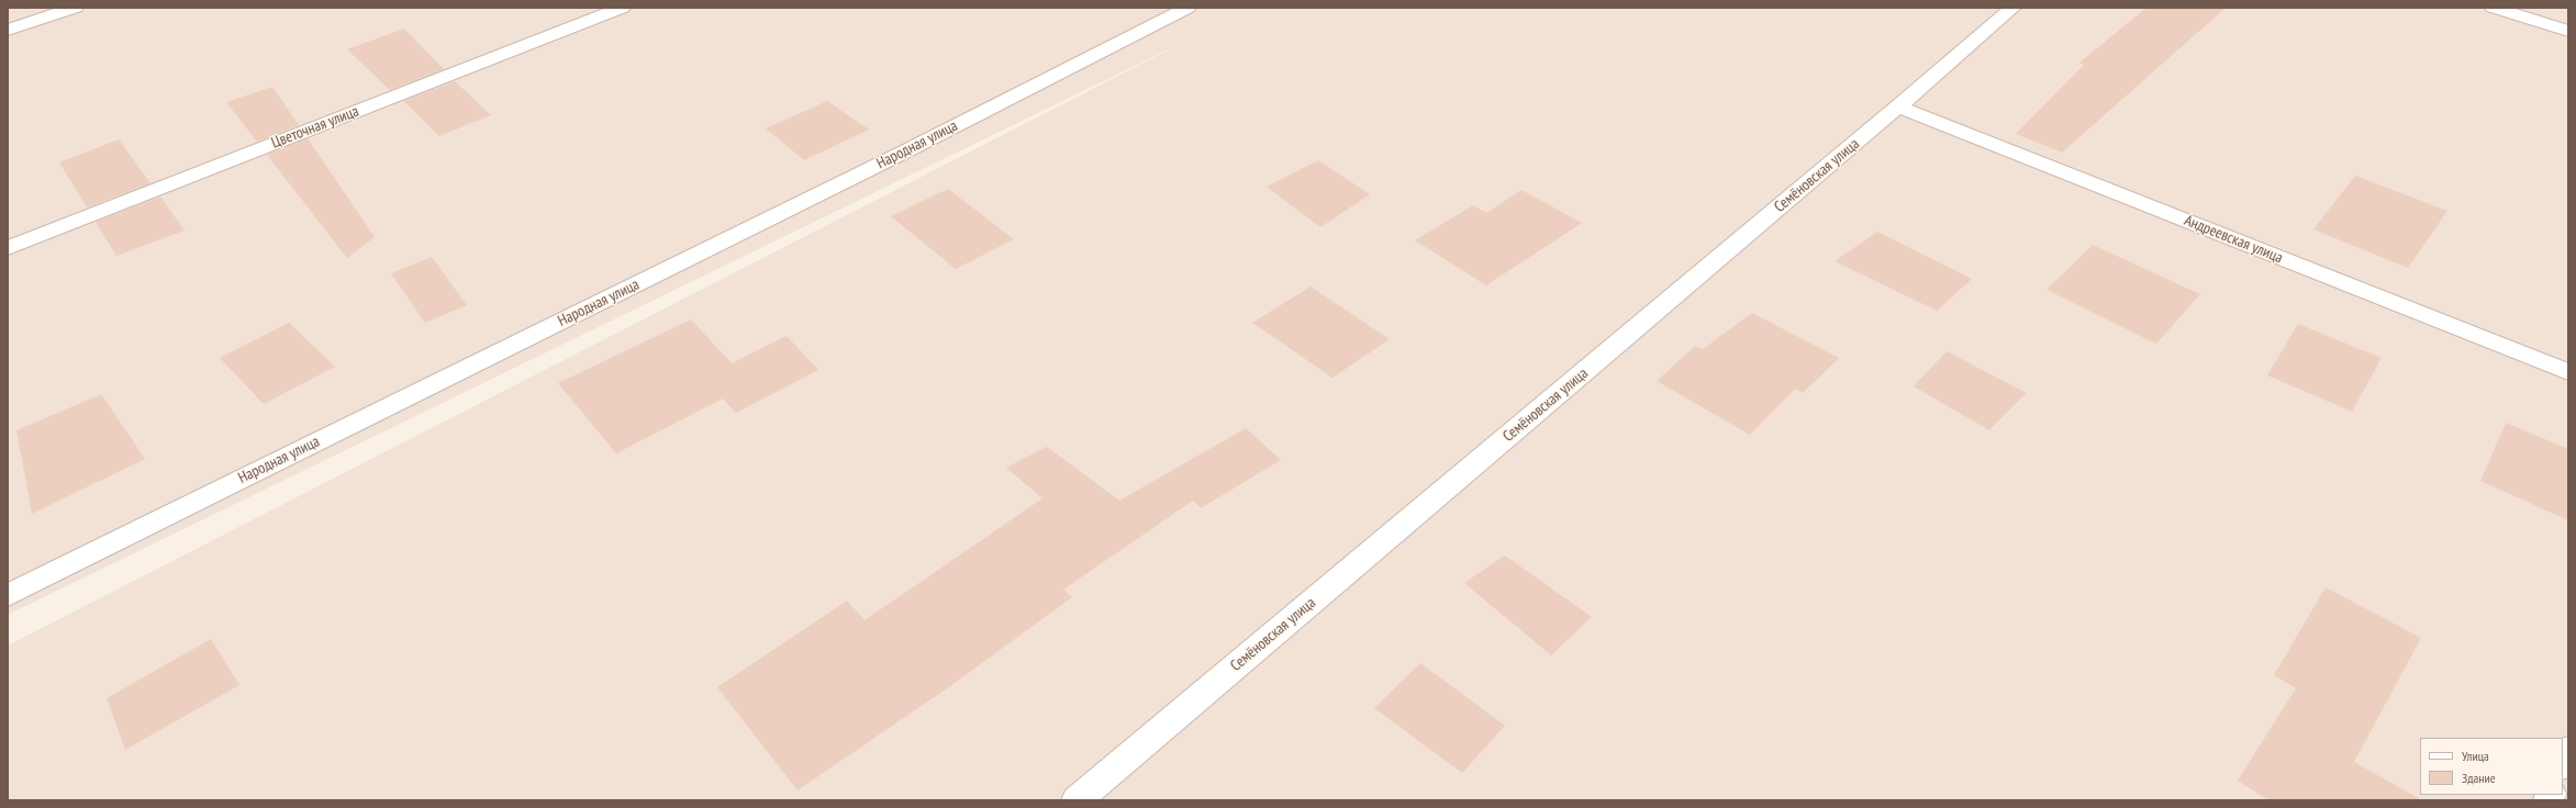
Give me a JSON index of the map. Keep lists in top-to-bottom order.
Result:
{
  "streets": {
    "street": [
      "Цветочная улица",
      "Народная улица",
      "Семёновская улица",
      "Андреевская улица"
    ]
  },
  "crossings": [
    ["Семёновская улица", "Андреевская улица"]
  ],
  "legend": ["Улица", "Здание"]
}
